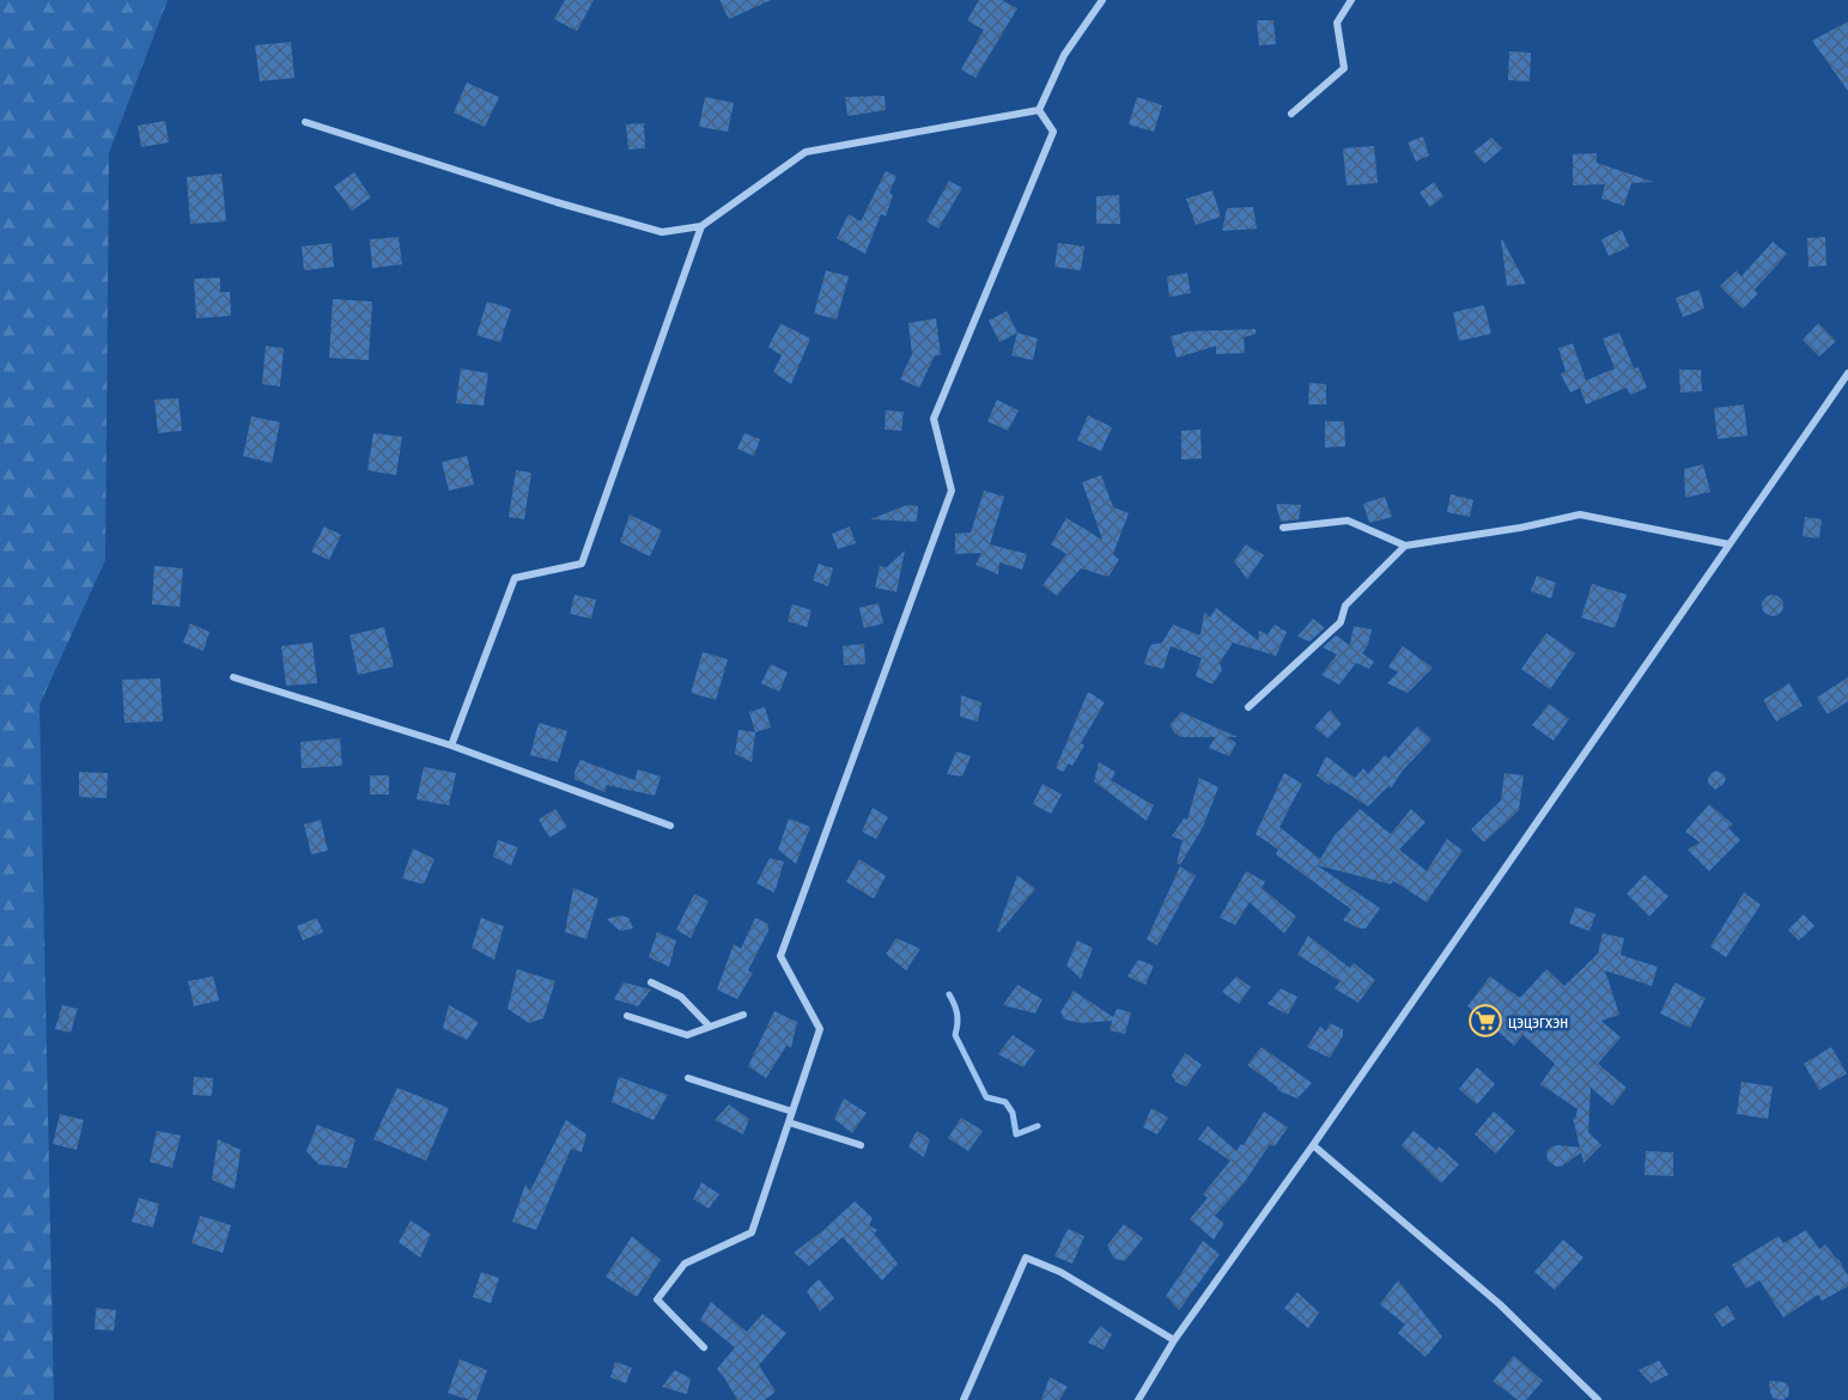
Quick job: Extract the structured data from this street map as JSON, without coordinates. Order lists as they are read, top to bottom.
{
  "places": {
    "supermarket": ["цэцэгхэн"]
  }
}
